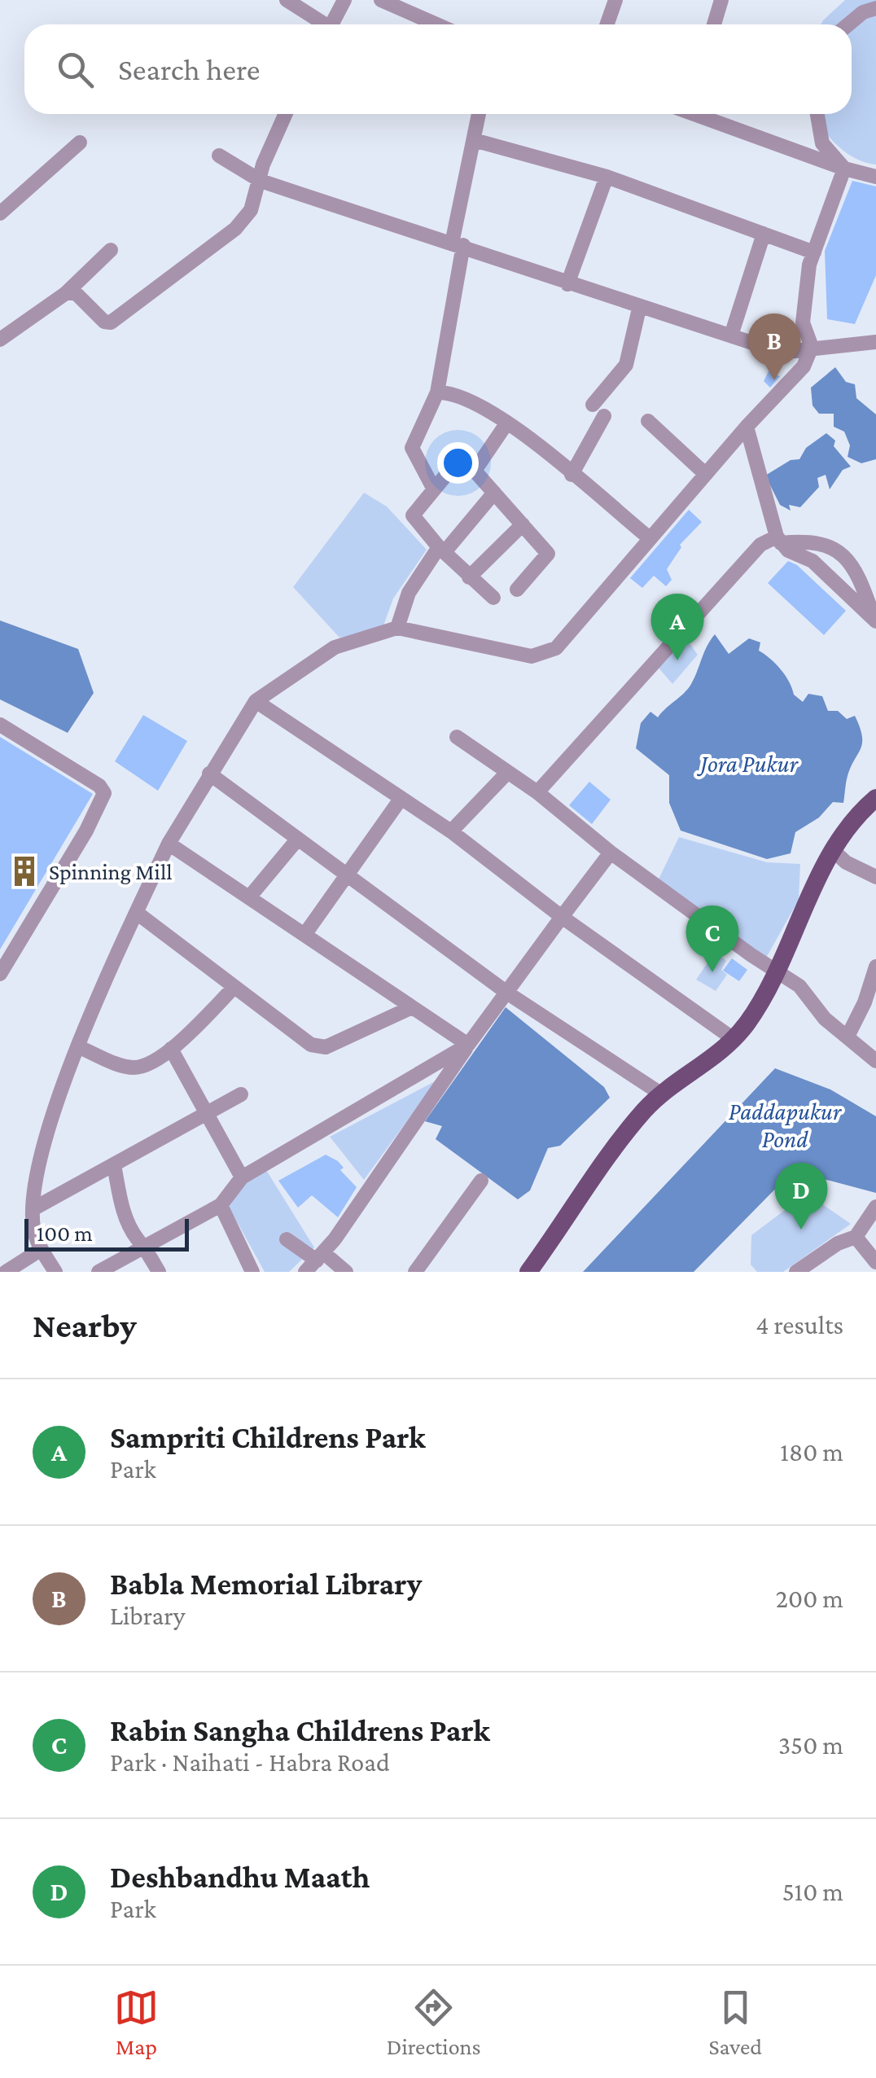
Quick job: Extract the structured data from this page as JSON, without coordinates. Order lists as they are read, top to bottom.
{
  "water": ["Jora Pukur", "Paddapukur Pond"],
  "places": {
    "building": ["Spinning Mill"]
  },
  "scale_bar": "100 m",
  "page": {
    "search": "Search here",
    "pins": [
      "B",
      "A",
      "C",
      "D"
    ],
    "scale": "100 m",
    "heading": ["Nearby", "4 results"],
    "list": [
      {
        "mark": "A",
        "name": "Sampriti Childrens Park",
        "note": "Park",
        "value": "180 m"
      },
      {
        "mark": "B",
        "name": "Babla Memorial Library",
        "note": "Library",
        "value": "200 m"
      },
      {
        "mark": "C",
        "name": "Rabin Sangha Childrens Park",
        "note": "Park · Naihati - Habra Road",
        "value": "350 m"
      },
      {
        "mark": "D",
        "name": "Deshbandhu Maath",
        "note": "Park",
        "value": "510 m"
      }
    ],
    "nav": ["Map", "Directions", "Saved"]
  }
}
